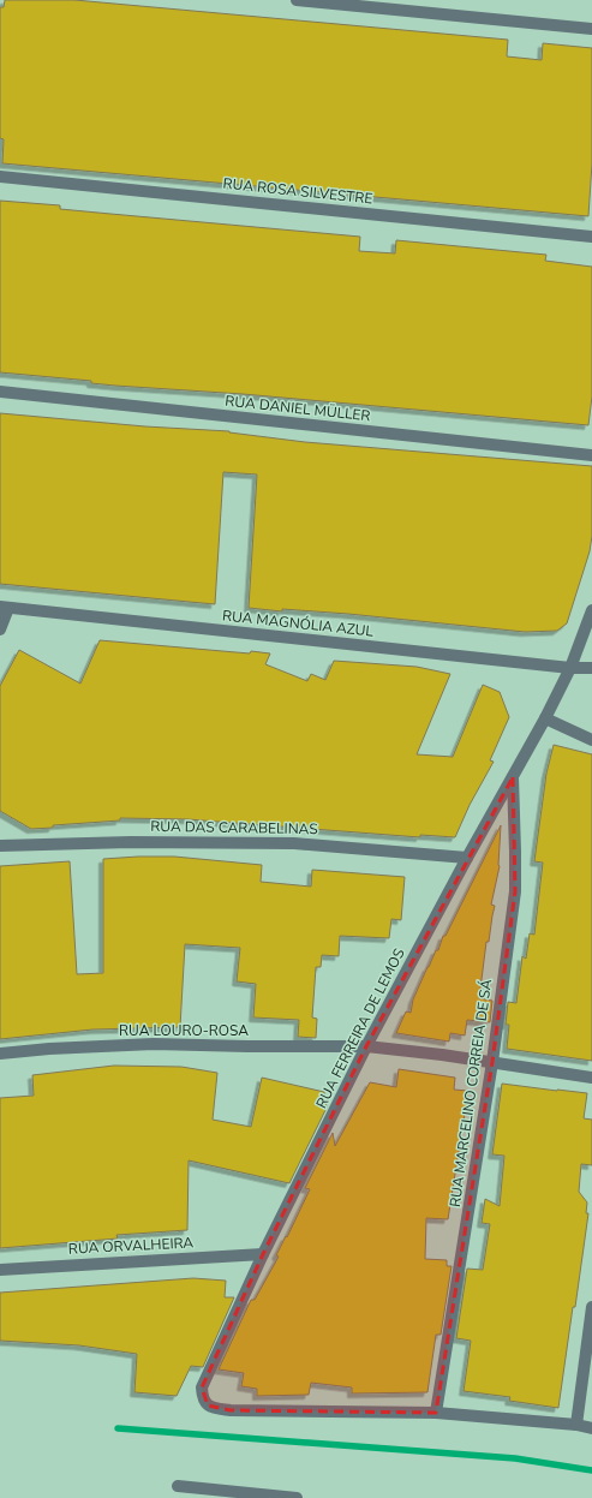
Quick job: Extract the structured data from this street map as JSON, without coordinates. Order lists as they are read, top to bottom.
{
  "streets": {
    "street": [
      "RUA ROSA SILVESTRE",
      "RUA DANIEL MÜLLER",
      "RUA MAGNÓLIA AZUL",
      "RUA DAS CARABELINAS",
      "RUA FERREIRA DE LEMOS",
      "RUA LOURO-ROSA",
      "RUA MARCELINO CORREIA DE SÁ",
      "RUA ORVALHEIRA"
    ]
  },
  "crossings": [
    ["RUA MAGNÓLIA AZUL", "RUA FERREIRA DE LEMOS"],
    ["RUA DAS CARABELINAS", "RUA FERREIRA DE LEMOS"],
    ["RUA FERREIRA DE LEMOS", "RUA LOURO-ROSA"],
    ["RUA FERREIRA DE LEMOS", "RUA MARCELINO CORREIA DE SÁ"],
    ["RUA FERREIRA DE LEMOS", "RUA ORVALHEIRA"],
    ["RUA LOURO-ROSA", "RUA MARCELINO CORREIA DE SÁ"]
  ]
}
